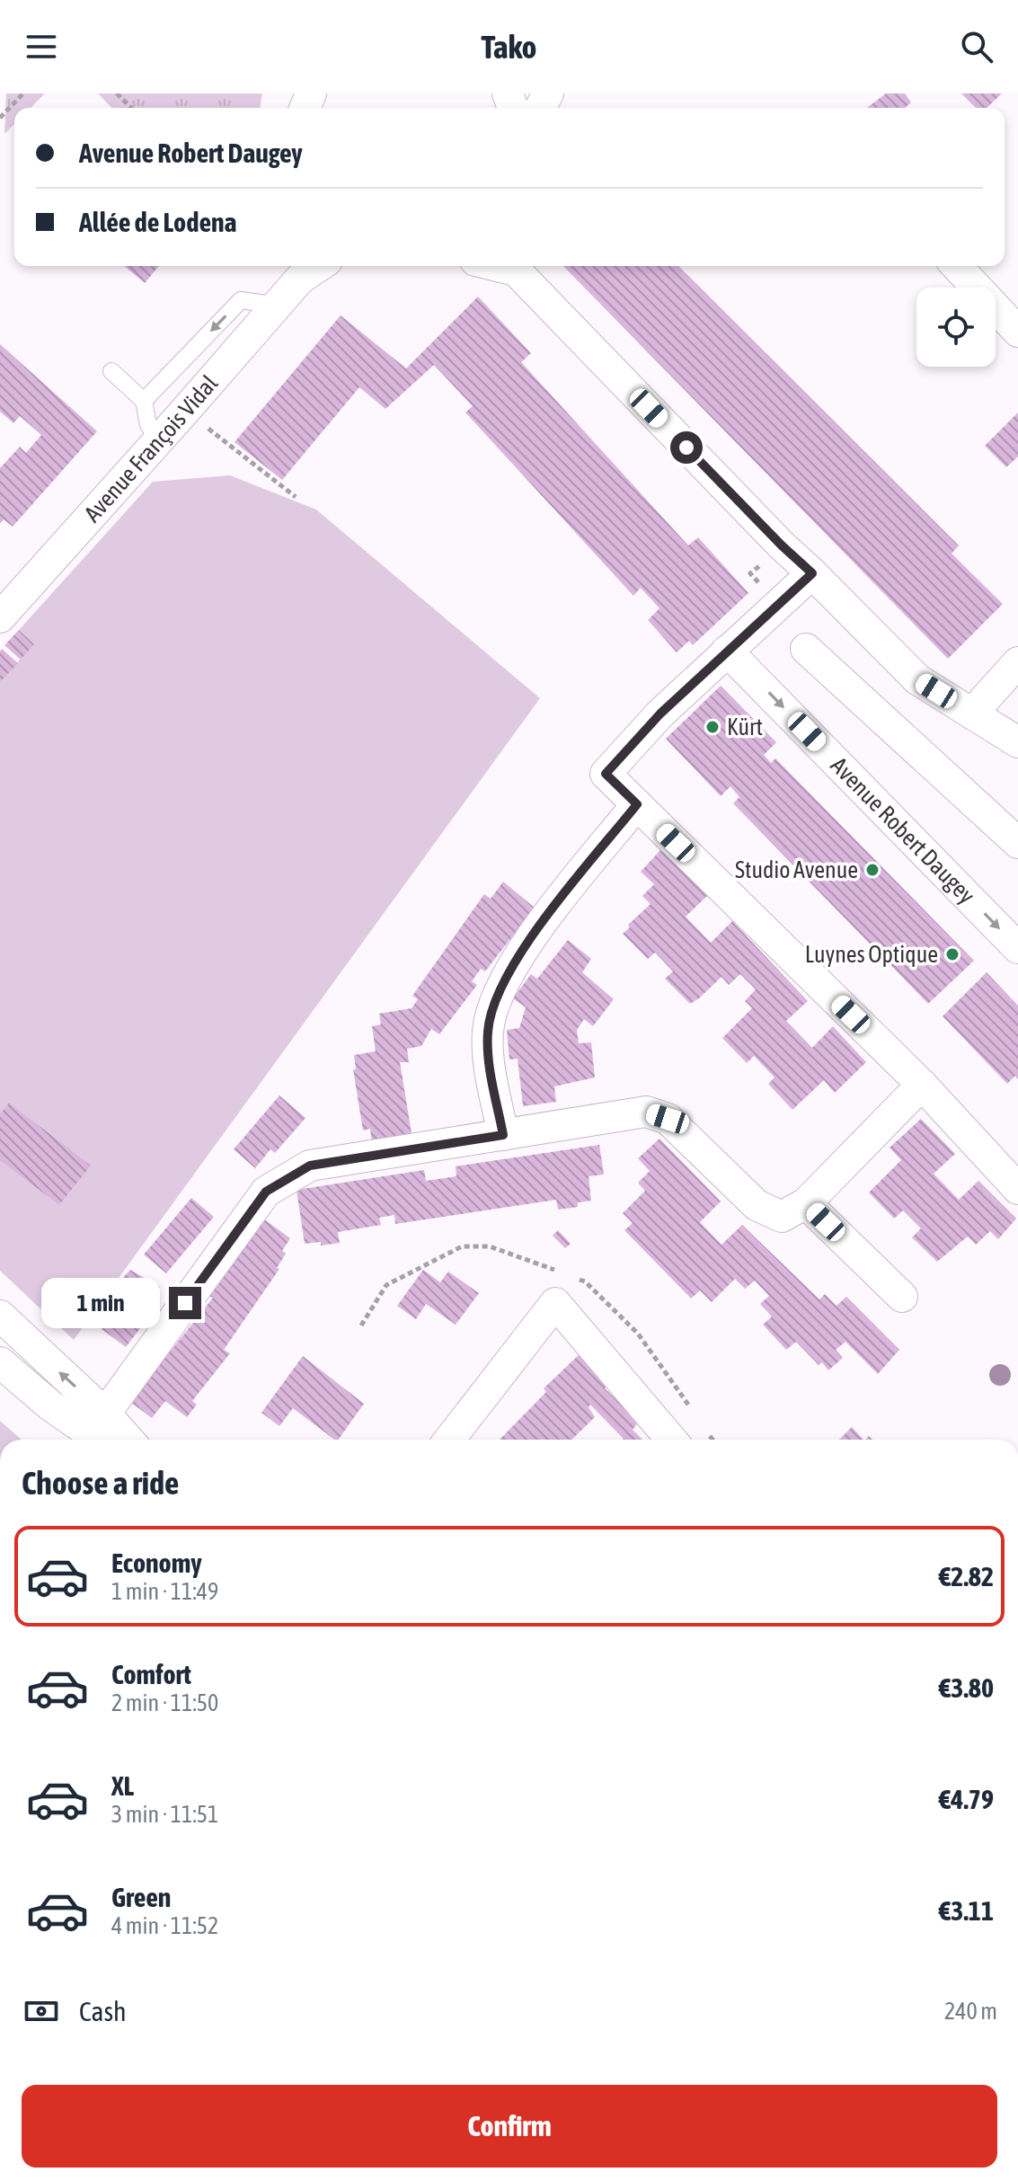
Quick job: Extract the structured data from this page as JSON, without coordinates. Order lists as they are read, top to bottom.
{
  "streets": {
    "street": ["Avenue François Vidal", "Avenue Robert Daugey"]
  },
  "places": ["Kürt", "Studio Avenue", "Luynes Optique"],
  "page": {
    "header": "Tako",
    "banner": ["Avenue Robert Daugey", "Allée de Lodena"],
    "bubble": "1 min",
    "heading": "Choose a ride",
    "list": [
      {
        "name": "Economy",
        "note": "1 min · 11:49",
        "value": "€2.82"
      },
      {
        "name": "Comfort",
        "note": "2 min · 11:50",
        "value": "€3.80"
      },
      {
        "name": "XL",
        "note": "3 min · 11:51",
        "value": "€4.79"
      },
      {
        "name": "Green",
        "note": "4 min · 11:52",
        "value": "€3.11"
      }
    ],
    "pay": ["Cash", "240 m"],
    "buttons": "Confirm"
  }
}
